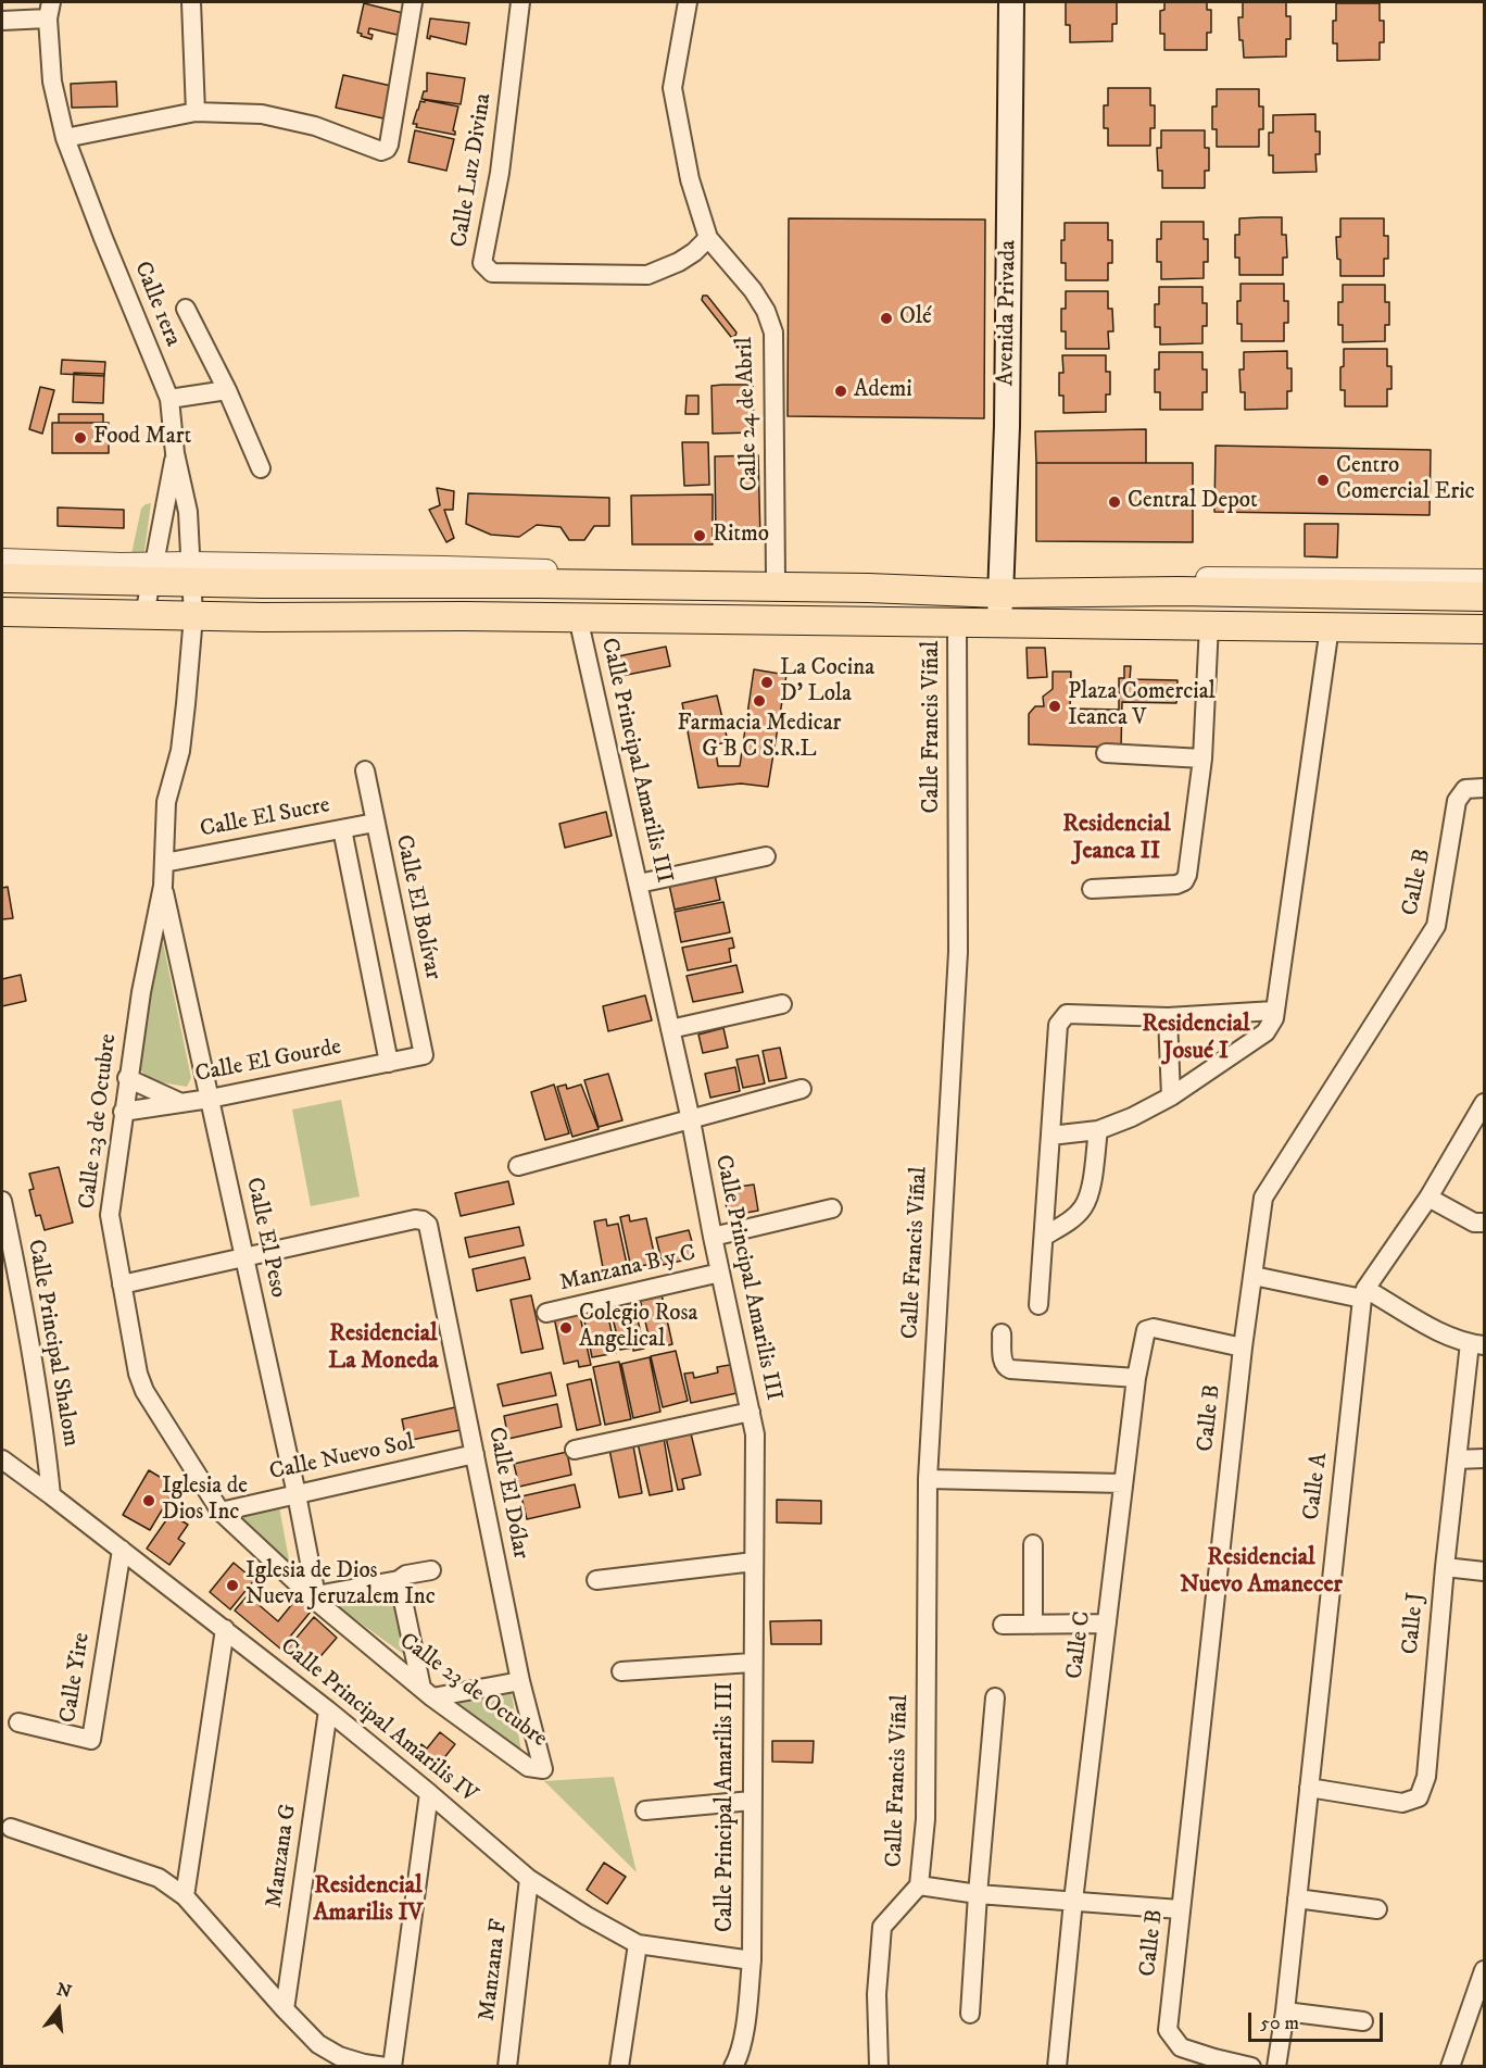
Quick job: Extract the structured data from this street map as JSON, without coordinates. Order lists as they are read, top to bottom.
{
  "streets": {
    "main road": ["Avenida Privada"],
    "street": [
      "Calle Luz Divina",
      "Calle 1era",
      "Calle 24 de Abril",
      "Calle Francis Viñal",
      "Calle Principal Amarilis III",
      "Calle El Sucre",
      "Calle B",
      "Calle El Bolívar",
      "Calle El Gourde",
      "Calle 23 de Octubre",
      "Calle El Peso",
      "Manzana B y C",
      "Calle Principal Shalom",
      "Calle Nuevo Sol",
      "Calle A",
      "Calle El Dólar",
      "Calle J",
      "Calle C",
      "Calle Yire",
      "Calle Principal Amarilis IV",
      "Manzana G",
      "Manzana F"
    ]
  },
  "crossings": [
    ["Calle Luz Divina", "Calle 24 de Abril"],
    ["Calle 1era", "Calle 23 de Octubre"],
    ["Calle Principal Amarilis III", "Manzana B y C"],
    ["Calle Principal Amarilis III", "Calle Principal Amarilis IV"],
    ["Calle El Sucre", "Calle El Bolívar"],
    ["Calle El Sucre", "Calle 23 de Octubre"],
    ["Calle B", "Calle C"],
    ["Calle El Bolívar", "Calle El Gourde"],
    ["Calle El Gourde", "Calle 23 de Octubre"],
    ["Calle El Gourde", "Calle El Peso"],
    ["Calle 23 de Octubre", "Calle El Peso"],
    ["Calle 23 de Octubre", "Calle Nuevo Sol"],
    ["Calle 23 de Octubre", "Calle El Dólar"],
    ["Calle El Peso", "Calle Nuevo Sol"],
    ["Calle El Peso", "Calle El Dólar"],
    ["Calle Principal Shalom", "Calle Principal Amarilis IV"],
    ["Calle Nuevo Sol", "Calle El Dólar"],
    ["Calle A", "Calle J"],
    ["Calle Yire", "Calle Principal Amarilis IV"],
    ["Calle Principal Amarilis IV", "Manzana G"],
    ["Calle Principal Amarilis IV", "Manzana F"]
  ],
  "districts": [
    "Residencial Jeanca II",
    "Residencial Josué I",
    "Residencial La Moneda",
    "Residencial Nuevo Amanecer",
    "Residencial Amarilis IV"
  ],
  "places": [
    "Olé",
    "Ademi",
    "Food Mart",
    "Centro Comercial Eric",
    "Central Depot",
    "Ritmo",
    "La Cocina D' Lola",
    "Farmacia Medicar G B C S.R.L",
    "Plaza Comercial Ieanca V",
    "Colegio Rosa Angelical",
    "Iglesia de Dios Inc",
    "Iglesia de Dios Nueva Jeruzalem Inc"
  ],
  "scale_bar": "50 m",
  "north": "top"
}
